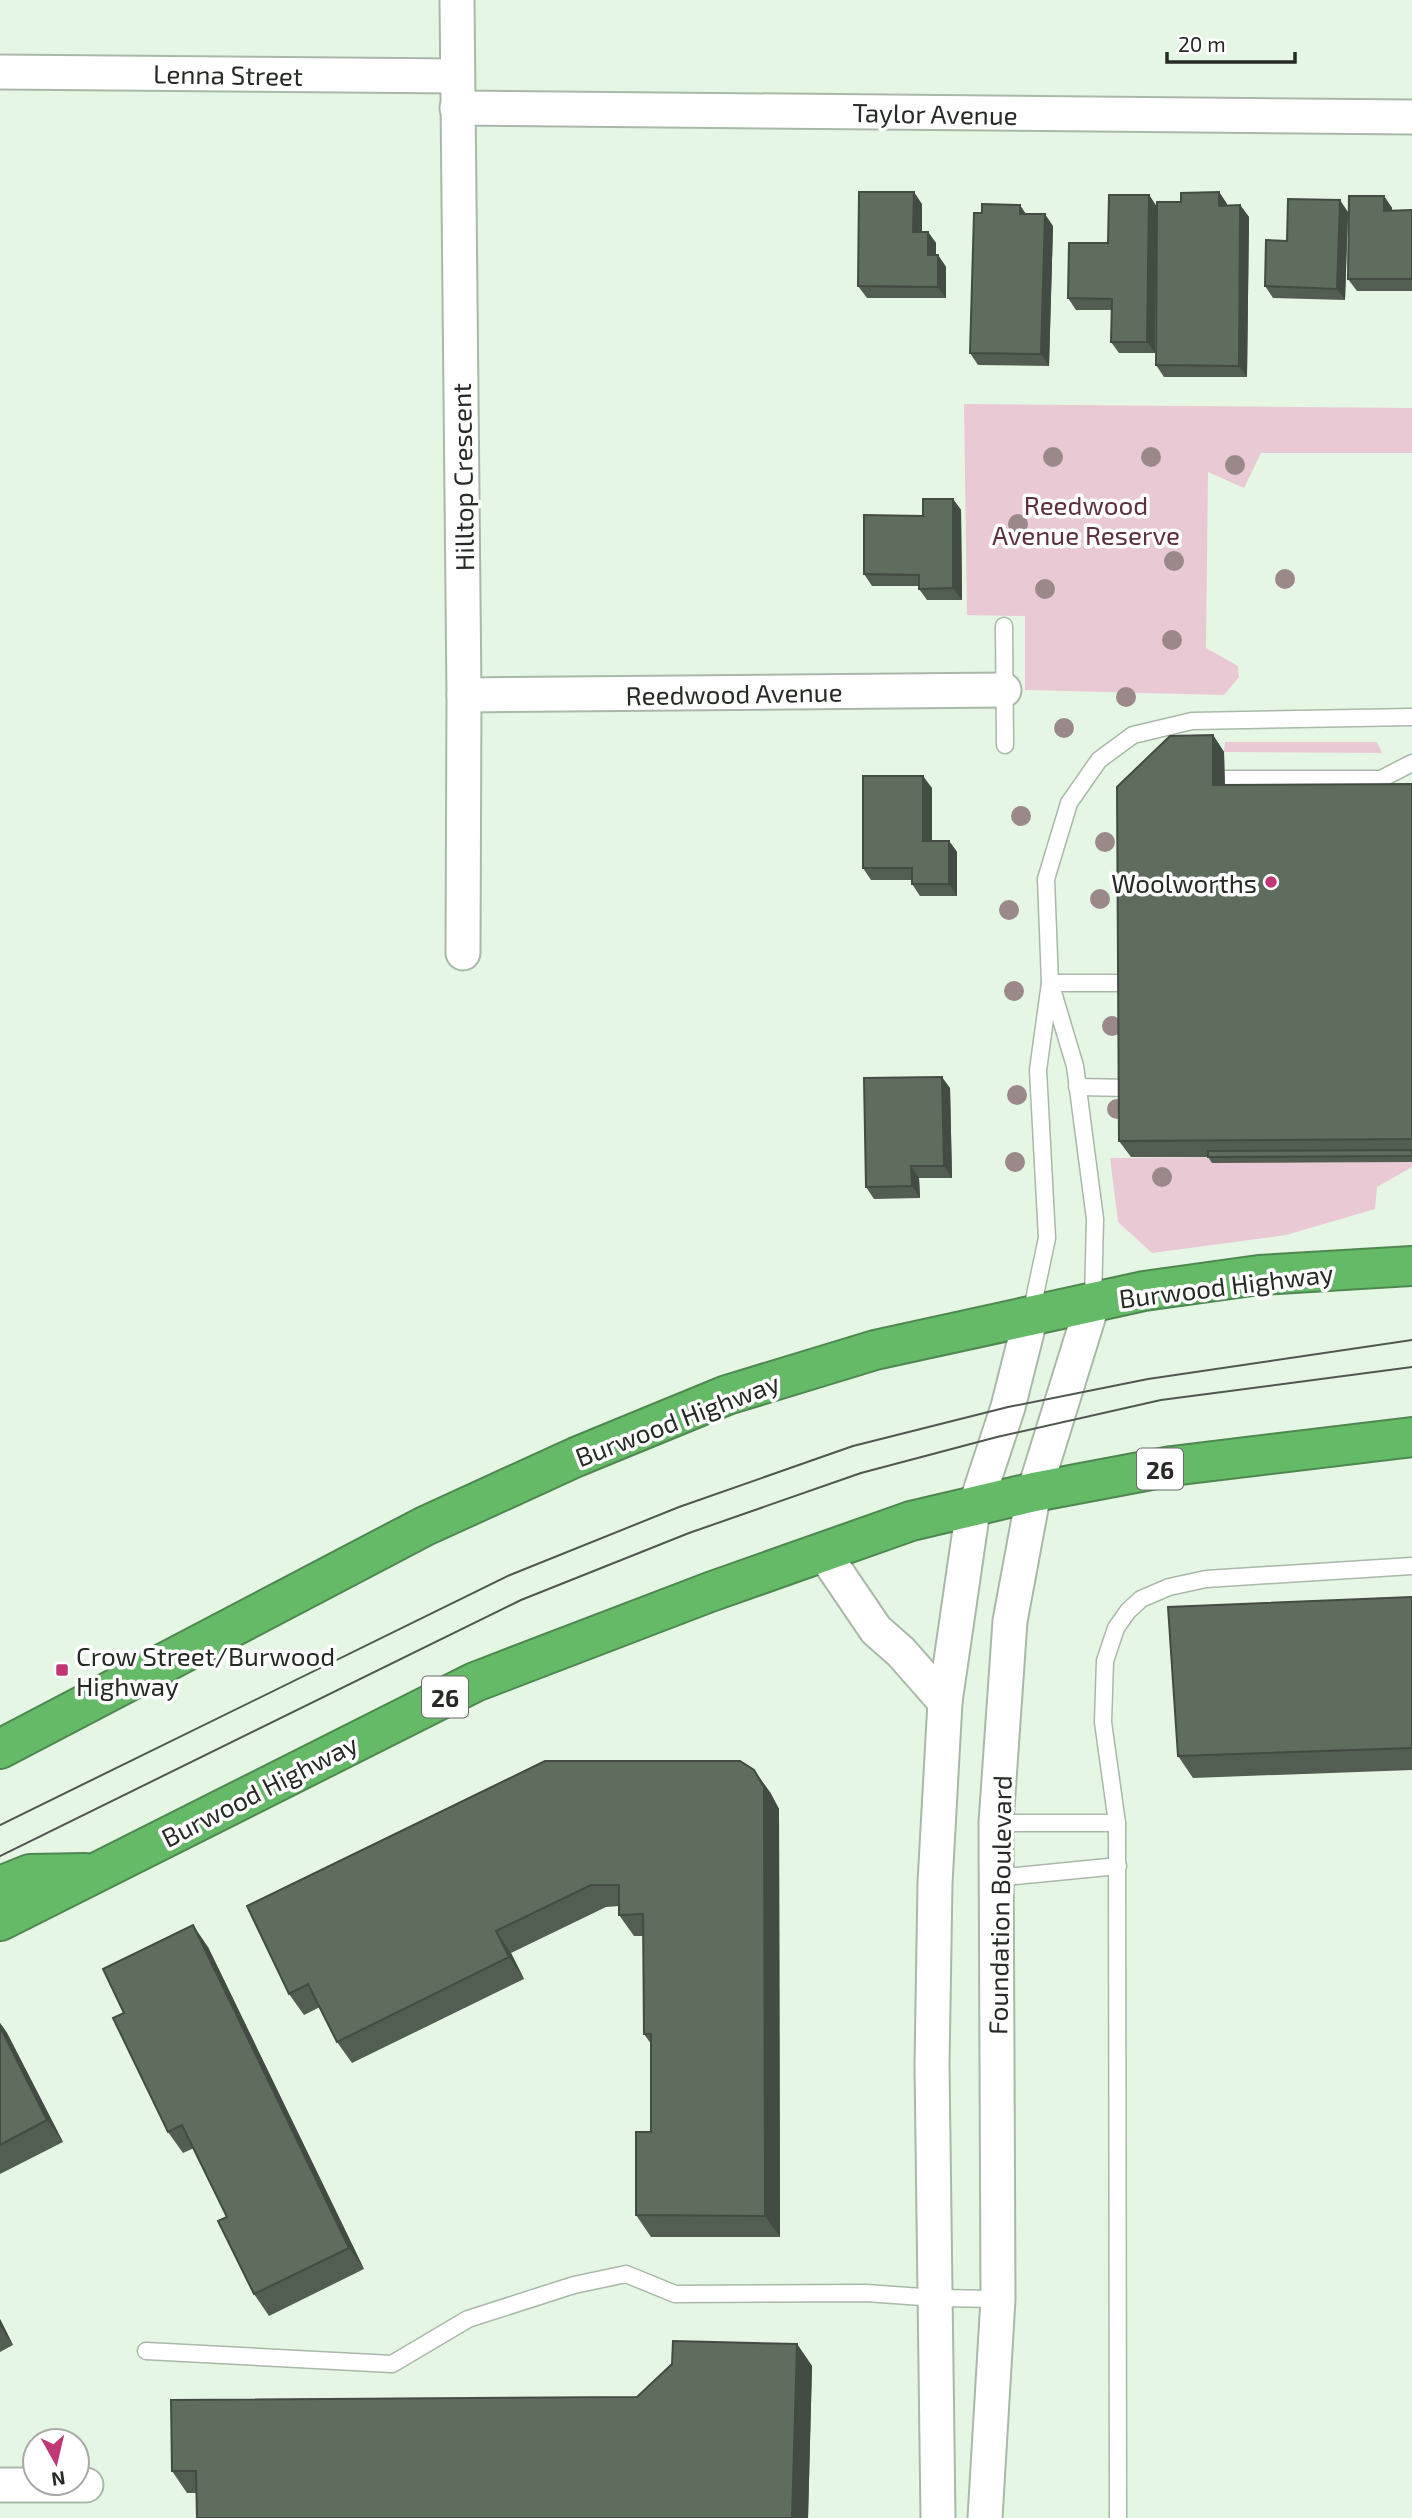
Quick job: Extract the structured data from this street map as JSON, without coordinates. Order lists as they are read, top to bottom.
{
  "streets": {
    "highway": ["Burwood Highway", "26"],
    "street": [
      "Lenna Street",
      "Taylor Avenue",
      "Hilltop Crescent",
      "Reedwood Avenue",
      "Foundation Boulevard"
    ]
  },
  "crossings": [
    ["Lenna Street", "Taylor Avenue"],
    ["Lenna Street", "Hilltop Crescent"],
    ["Taylor Avenue", "Hilltop Crescent"],
    ["Hilltop Crescent", "Reedwood Avenue"],
    ["Burwood Highway", "Foundation Boulevard"]
  ],
  "parks": ["Reedwood Avenue Reserve"],
  "places": {
    "other": ["Woolworths"],
    "transit": ["Crow Street/Burwood Highway"]
  },
  "scale_bar": "20 m",
  "north": "bottom"
}
